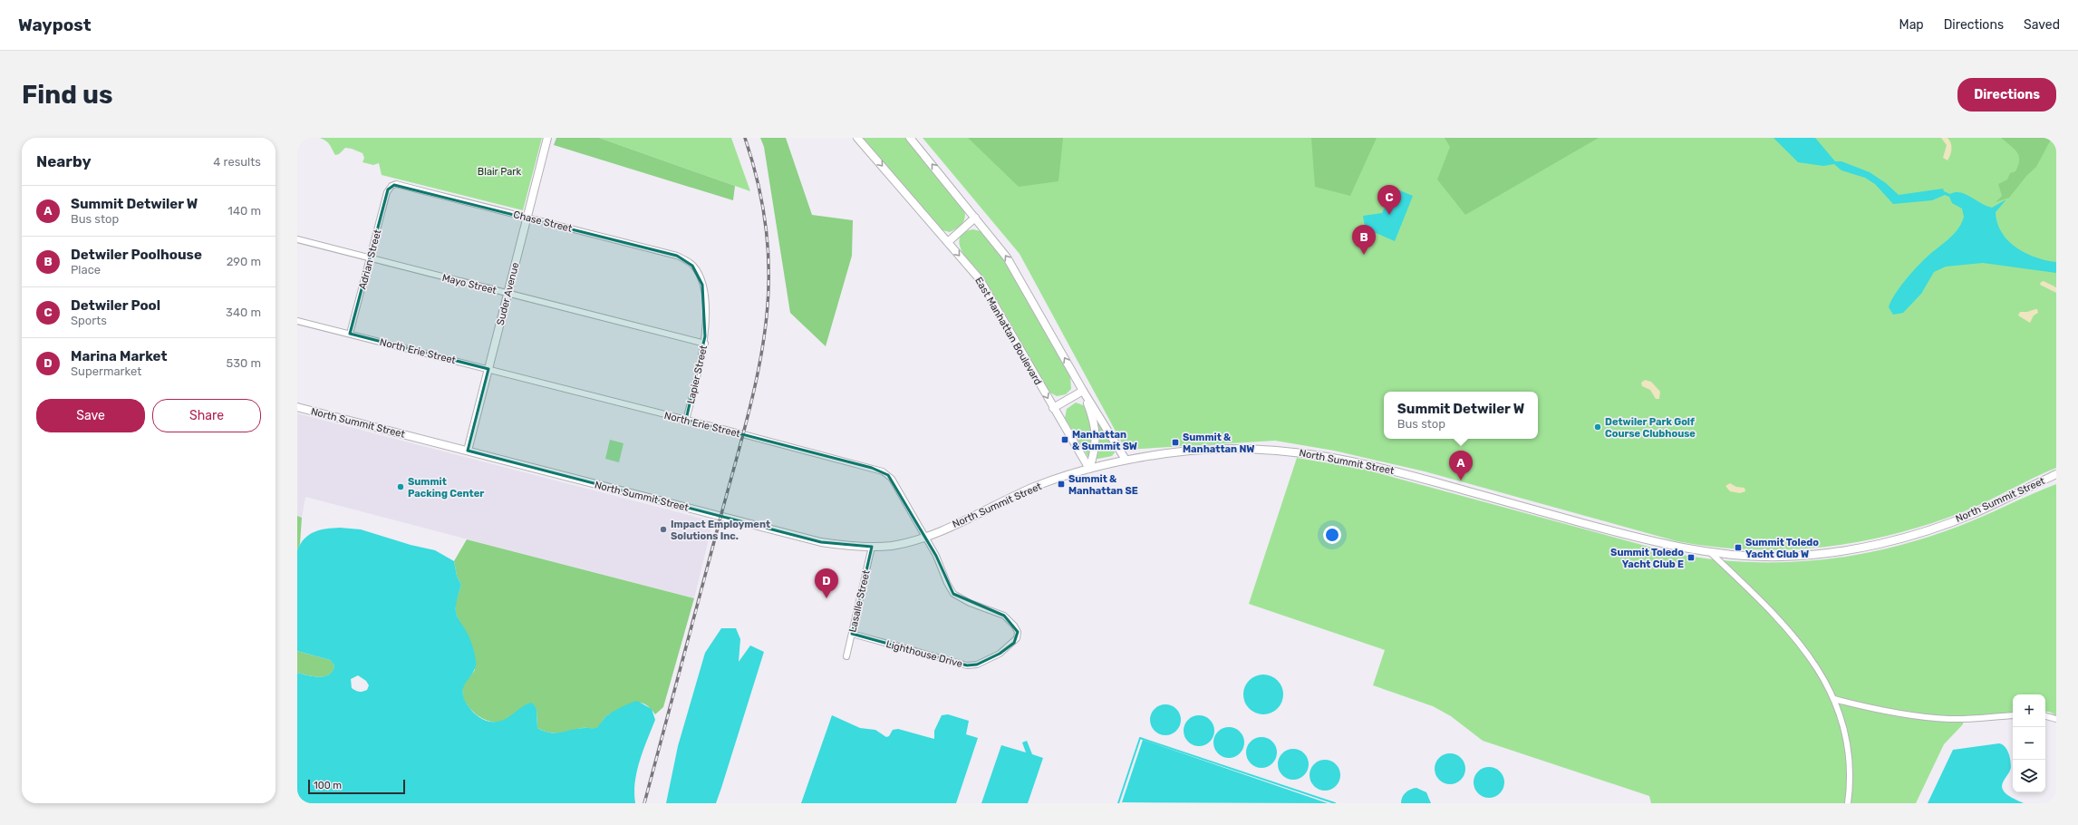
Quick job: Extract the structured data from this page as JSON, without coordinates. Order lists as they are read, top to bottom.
{
  "streets": {
    "main road": ["Suder Avenue", "East Manhattan Boulevard", "North Summit Street"],
    "street": [
      "Chase Street",
      "Adrian Street",
      "Mayo Street",
      "North Erie Street",
      "Lapier Street",
      "Lasalle Street",
      "Lighthouse Drive"
    ]
  },
  "crossings": [
    ["Chase Street", "Adrian Street"],
    ["Chase Street", "Suder Avenue"],
    ["Chase Street", "Lapier Street"],
    ["Adrian Street", "Mayo Street"],
    ["Adrian Street", "North Erie Street"],
    ["Mayo Street", "Suder Avenue"],
    ["Mayo Street", "Lapier Street"],
    ["Suder Avenue", "North Erie Street"],
    ["Suder Avenue", "North Summit Street"],
    ["East Manhattan Boulevard", "North Summit Street"],
    ["North Erie Street", "Lapier Street"],
    ["North Erie Street", "North Summit Street"],
    ["North Erie Street", "Lighthouse Drive"],
    ["North Summit Street", "Lasalle Street"],
    ["Lasalle Street", "Lighthouse Drive"]
  ],
  "parks": ["Blair Park"],
  "places": {
    "other": ["Detwiler Park Golf Course Clubhouse", "Summit Packing Center", "Impact Employment Solutions Inc."],
    "transit": [
      "Manhattan & Summit SW",
      "Summit & Manhattan NW",
      "Summit & Manhattan SE",
      "Summit Toledo Yacht Club W",
      "Summit Toledo Yacht Club E"
    ]
  },
  "scale_bar": "100 m",
  "page": {
    "header": "Waypost",
    "nav": ["Map", "Directions", "Saved"],
    "buttons": [
      "Directions",
      ["Save", "Share"]
    ],
    "title": "Find us",
    "heading": ["Nearby", "4 results"],
    "list": [
      {
        "mark": "A",
        "name": "Summit Detwiler W",
        "note": "Bus stop",
        "value": "140 m"
      },
      {
        "mark": "B",
        "name": "Detwiler Poolhouse",
        "note": "Place",
        "value": "290 m"
      },
      {
        "mark": "C",
        "name": "Detwiler Pool",
        "note": "Sports",
        "value": "340 m"
      },
      {
        "mark": "D",
        "name": "Marina Market",
        "note": "Supermarket",
        "value": "530 m"
      }
    ],
    "pins": [
      "C",
      "B",
      "A",
      "D"
    ],
    "popup": ["Summit Detwiler W", "Bus stop"],
    "map_buttons": ["+", "−"],
    "scale": "100 m"
  }
}
